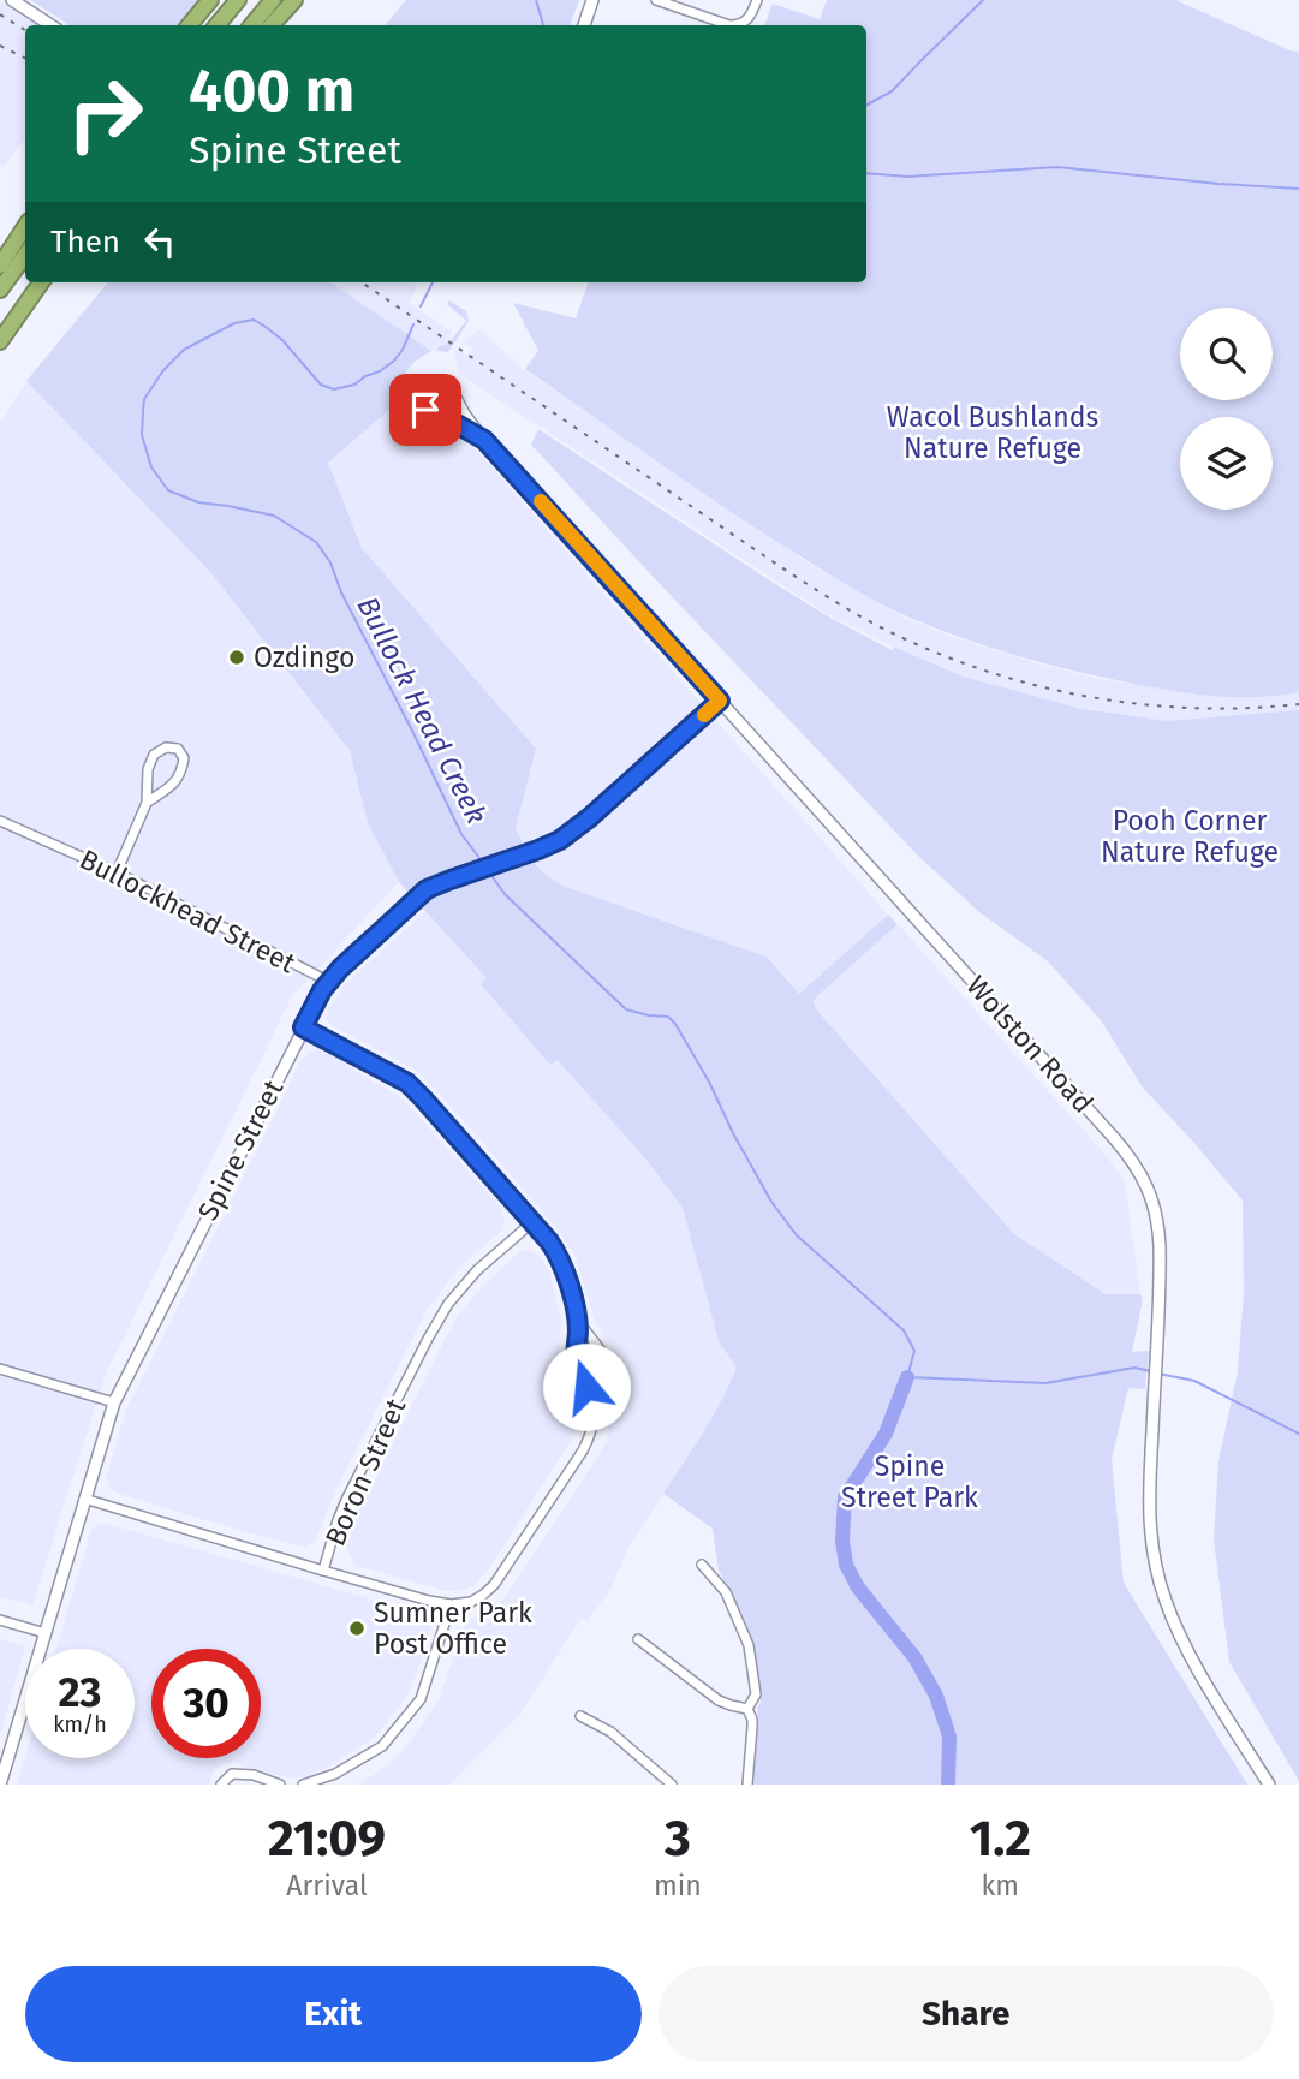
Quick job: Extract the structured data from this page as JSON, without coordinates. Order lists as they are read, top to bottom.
{
  "streets": {
    "street": [
      "Bullockhead Street",
      "Wolston Road",
      "Spine Street",
      "Boron Street"
    ]
  },
  "crossings": [
    ["Bullockhead Street", "Spine Street"],
    ["Wolston Road", "Spine Street"],
    ["Spine Street", "Boron Street"]
  ],
  "water": ["Bullock Head Creek"],
  "parks": ["Wacol Bushlands Nature Refuge", "Pooh Corner Nature Refuge", "Spine Street Park"],
  "places": ["Ozdingo", "Sumner Park Post Office"],
  "page": {
    "turn": ["400 m", "Spine Street"],
    "then": "Then",
    "speed": "23 km/h",
    "limit": "30",
    "eta": [
      "21:09",
      "Arrival",
      "3",
      "min",
      "1.2",
      "km"
    ],
    "buttons": ["Exit", "Share"]
  }
}
